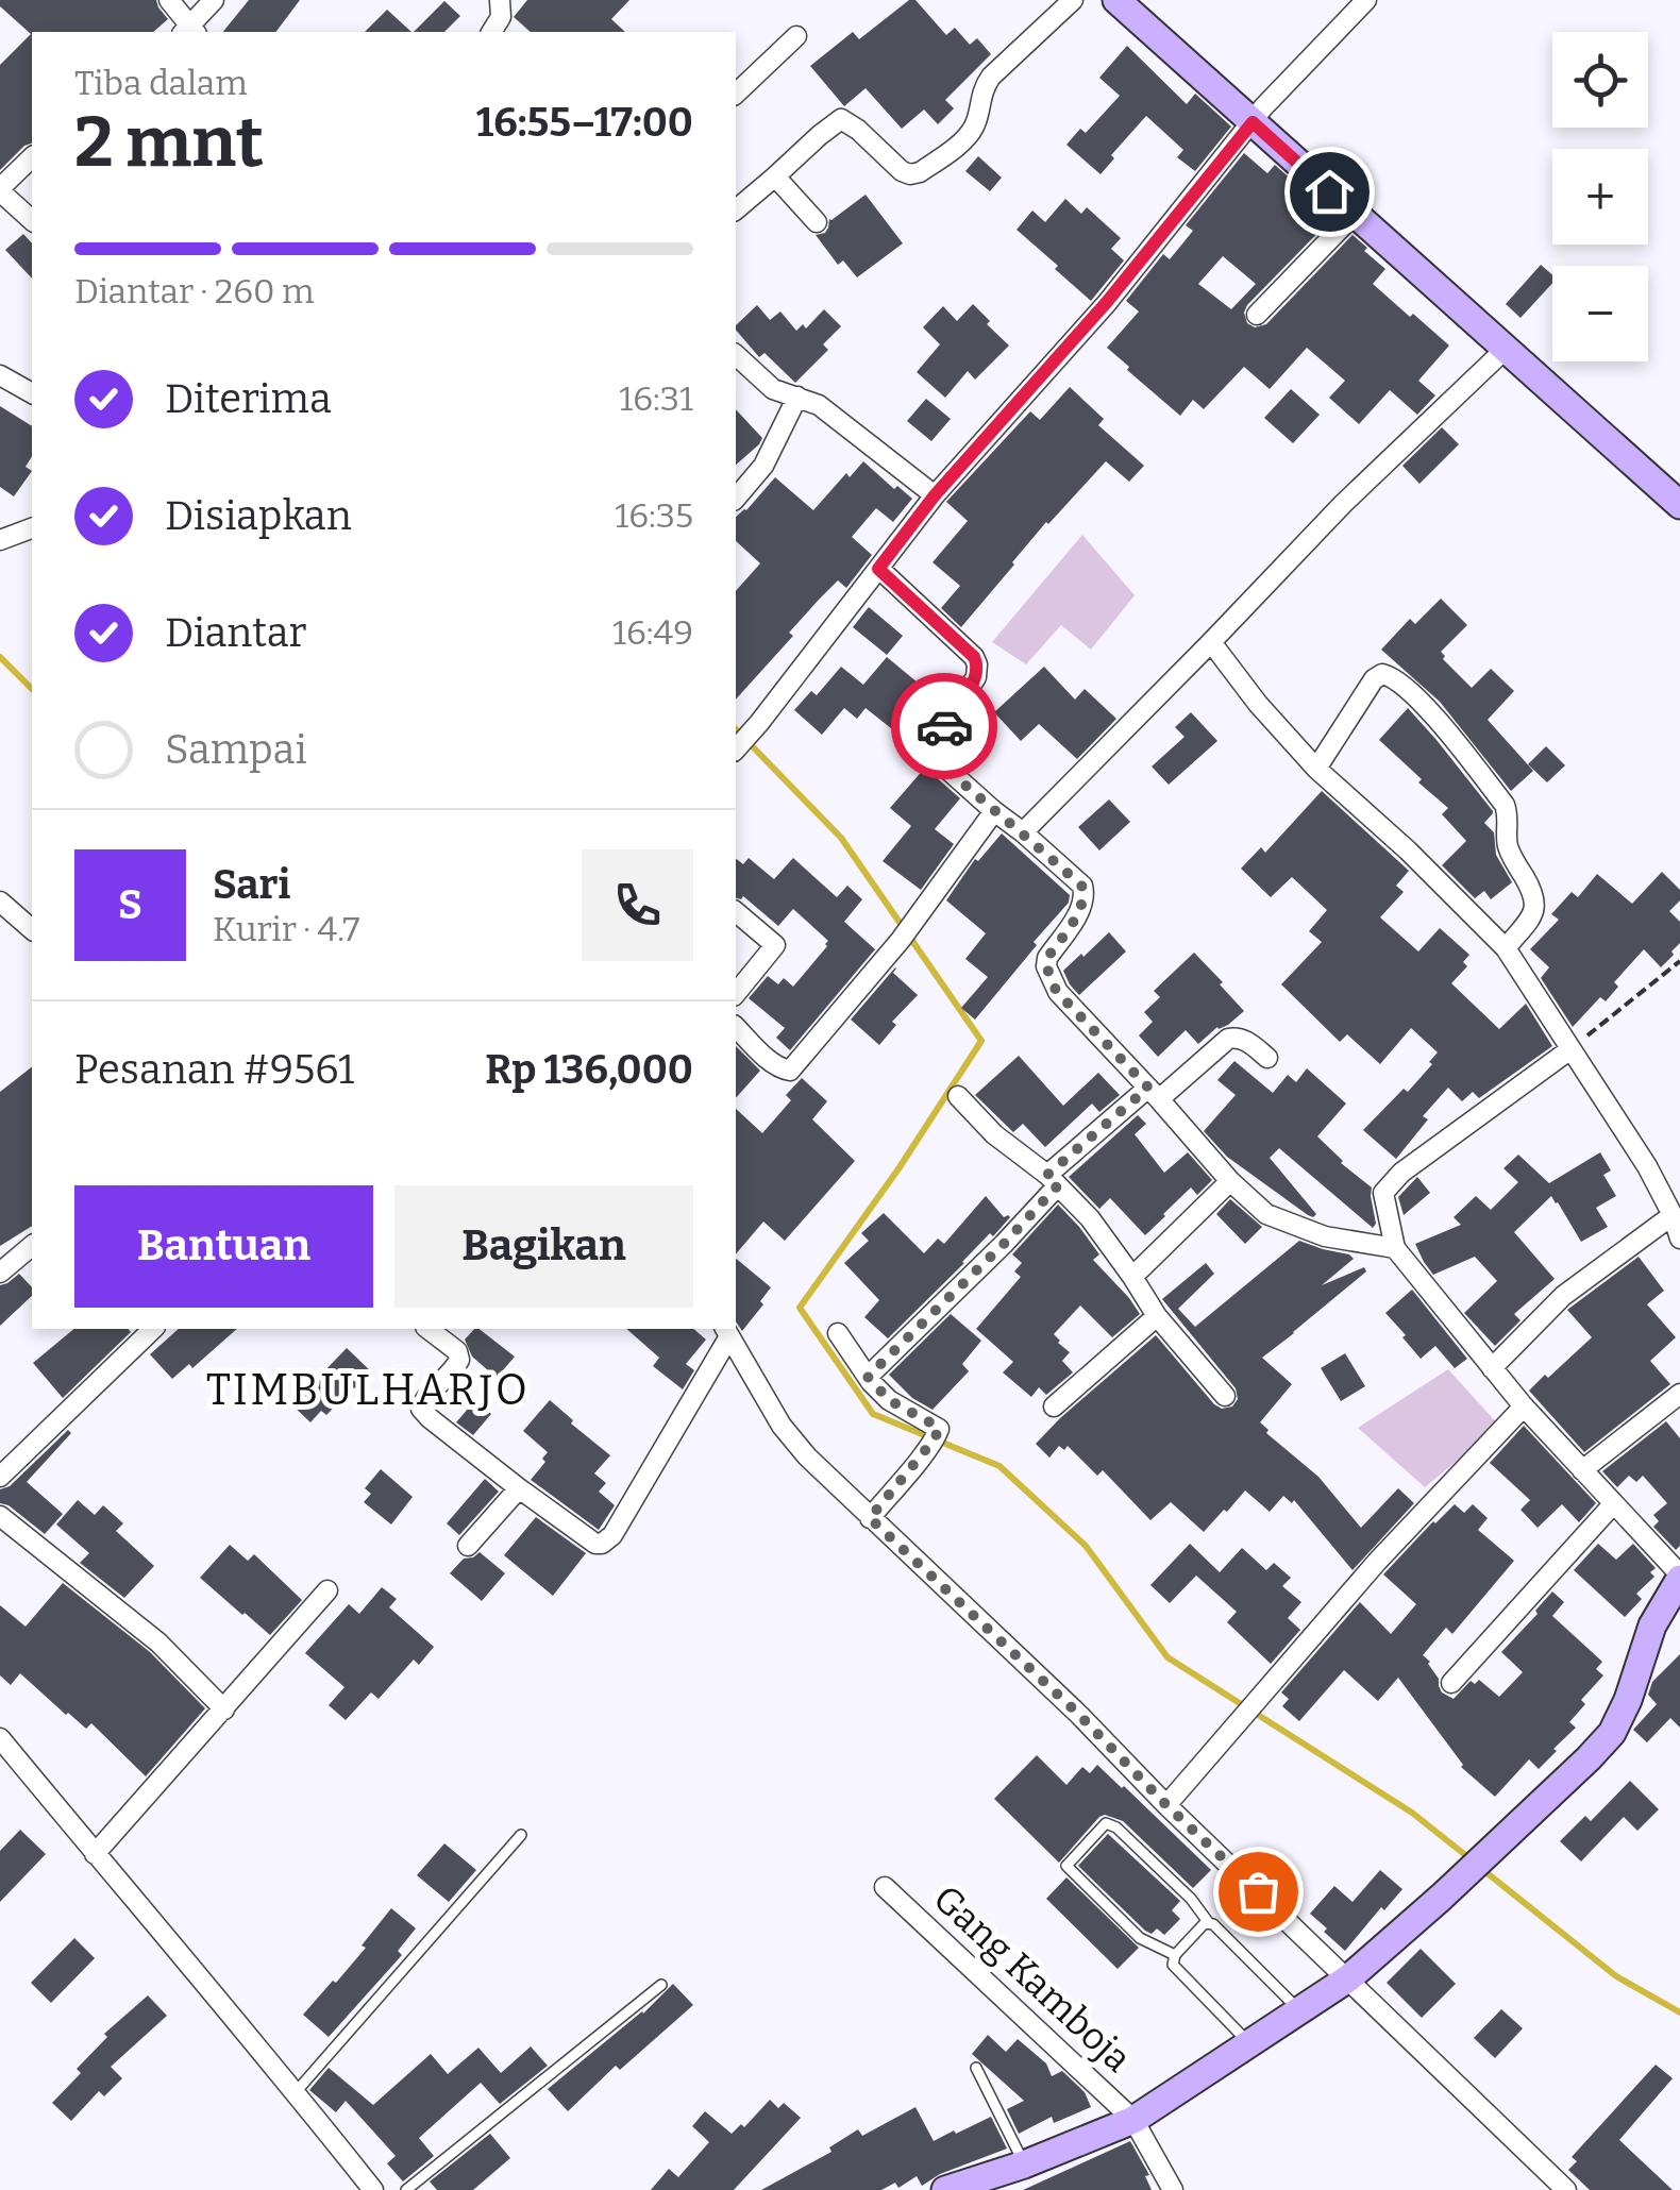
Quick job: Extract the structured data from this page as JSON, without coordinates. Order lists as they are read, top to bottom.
{
  "streets": {
    "street": ["Gang Kamboja"]
  },
  "districts": ["TIMBULHARJO"],
  "page": {
    "map_buttons": ["+", "−"],
    "heading": ["2 mnt", "Tiba dalam", "16:55–17:00"],
    "panel": [
      "Sari",
      "Kurir · 4.7",
      "Pesanan #9561",
      "Rp 136,000"
    ],
    "bar": "Diantar · 260 m",
    "list": [
      ["Diterima", "16:31"],
      ["Disiapkan", "16:35"],
      ["Diantar", "16:49"],
      "Sampai"
    ],
    "round": "S",
    "buttons": ["Bantuan", "Bagikan"]
  }
}
